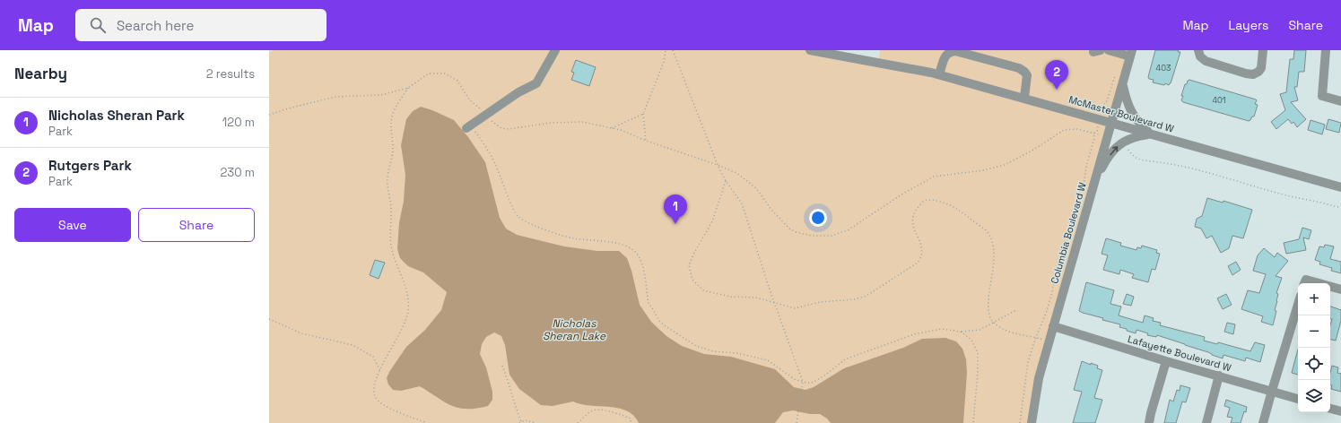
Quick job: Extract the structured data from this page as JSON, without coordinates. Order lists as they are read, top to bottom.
{
  "streets": {
    "street": ["McMaster Boulevard W", "Columbia Boulevard W", "Lafayette Boulevard W"]
  },
  "crossings": [
    ["McMaster Boulevard W", "Columbia Boulevard W"],
    ["Columbia Boulevard W", "Lafayette Boulevard W"]
  ],
  "water": ["Nicholas Sheran Lake"],
  "house_numbers": ["403", "401"],
  "page": {
    "header": "Map",
    "search": "Search here",
    "nav": ["Map", "Layers", "Share"],
    "heading": ["Nearby", "2 results"],
    "pins": ["2", "1"],
    "list": [
      {
        "mark": "1",
        "name": "Nicholas Sheran Park",
        "note": "Park",
        "value": "120 m"
      },
      {
        "mark": "2",
        "name": "Rutgers Park",
        "note": "Park",
        "value": "230 m"
      }
    ],
    "buttons": ["Save", "Share"],
    "map_buttons": ["+", "−"]
  }
}
